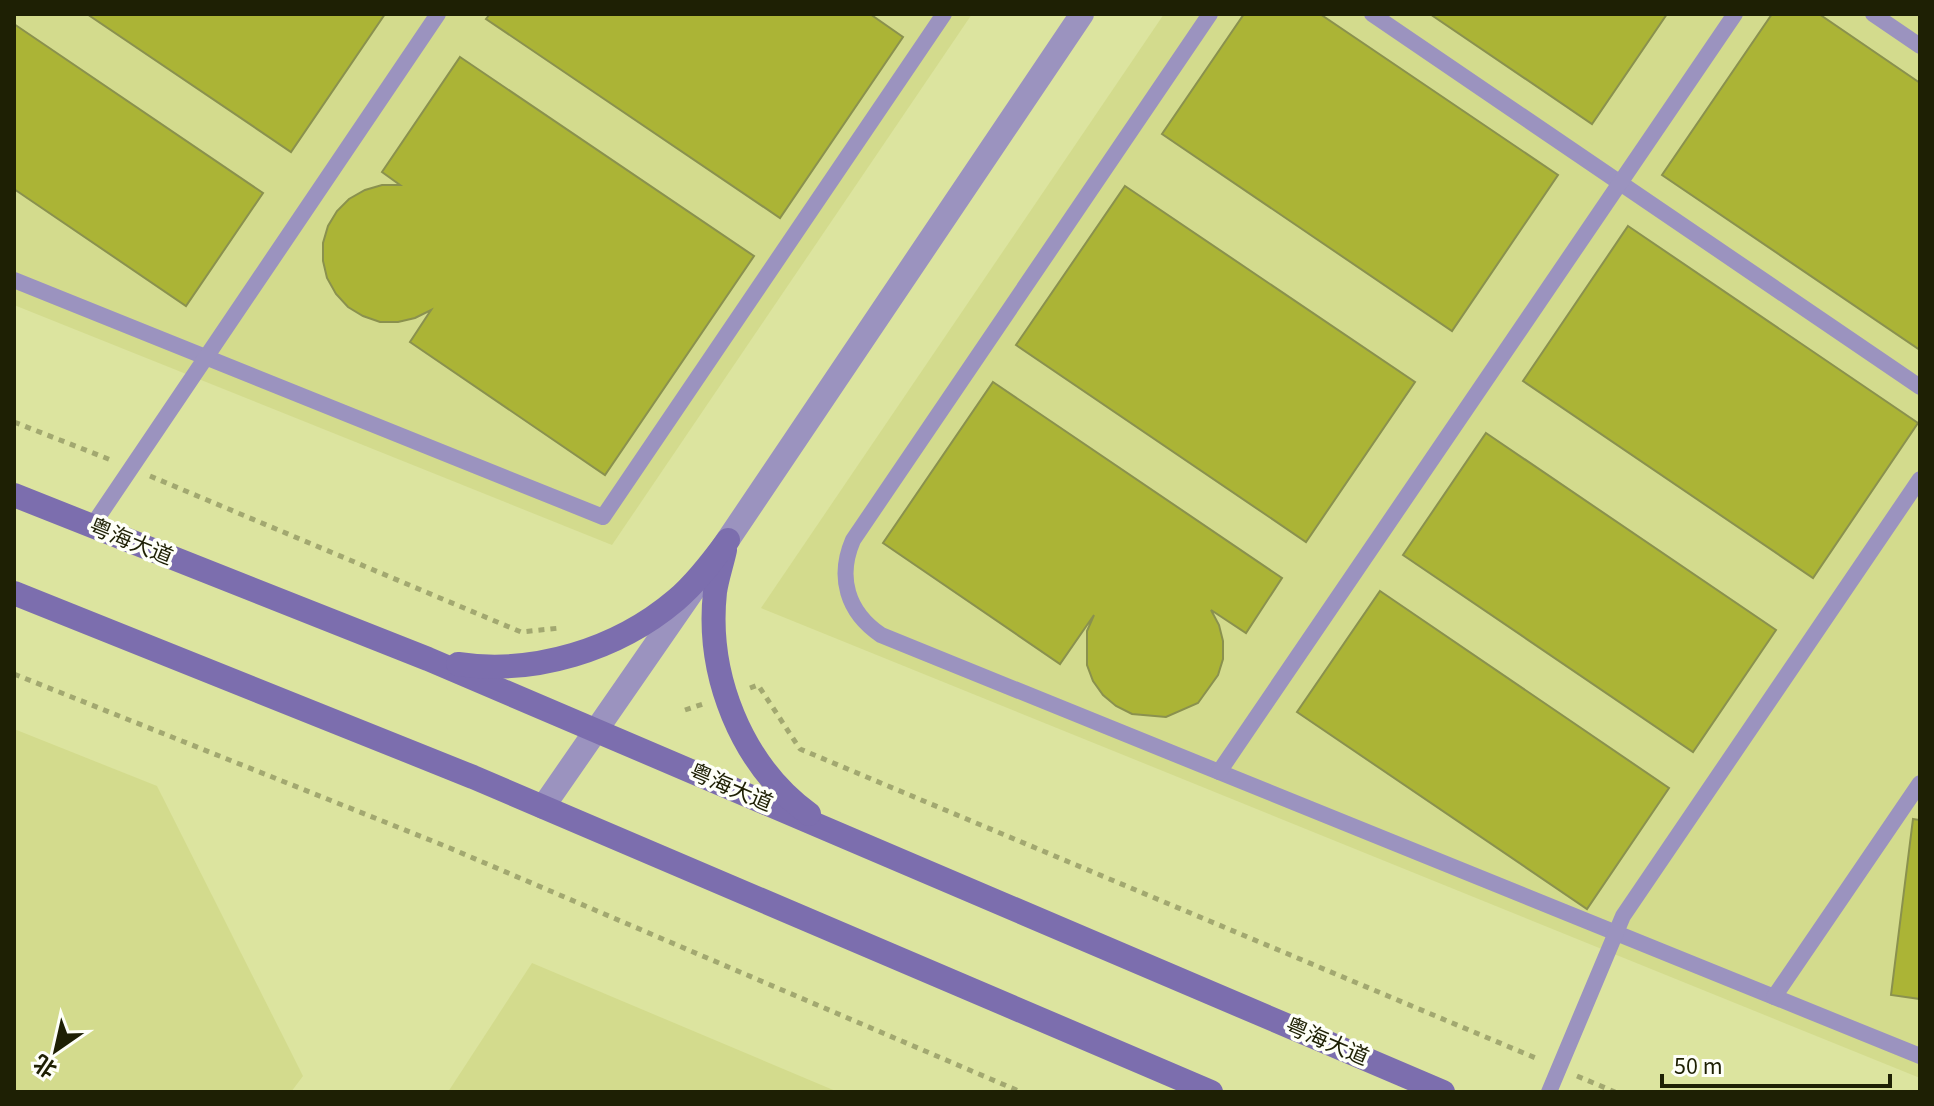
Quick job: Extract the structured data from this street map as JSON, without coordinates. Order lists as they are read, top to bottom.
{
  "streets": {
    "main road": ["粤海大道"]
  },
  "scale_bar": "50 m",
  "north": "bottom left"
}
